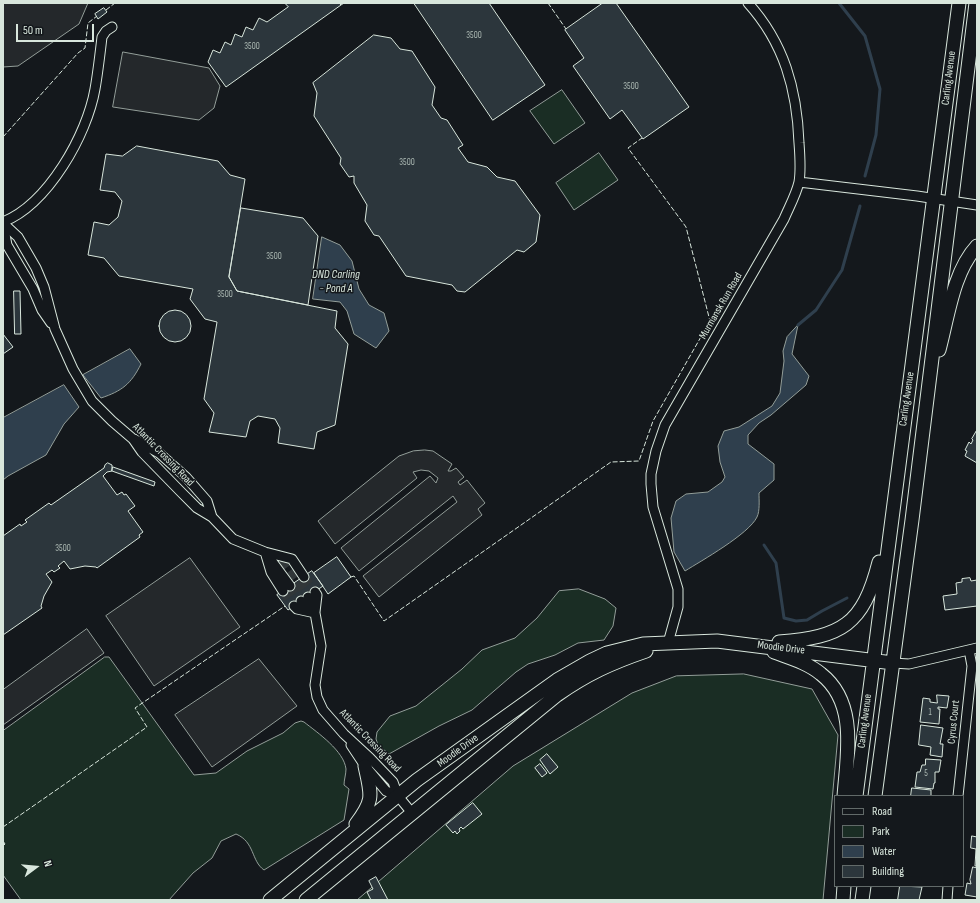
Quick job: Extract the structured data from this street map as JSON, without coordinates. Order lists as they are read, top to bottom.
{
  "streets": {
    "main road": ["Carling Avenue", "Moodie Drive"],
    "street": ["Murmansk Run Road", "Atlantic Crossing Road", "Cyrus Court"]
  },
  "crossings": [
    ["Carling Avenue", "Moodie Drive"],
    ["Murmansk Run Road", "Moodie Drive"],
    ["Atlantic Crossing Road", "Moodie Drive"]
  ],
  "water": ["DND Carling - Pond A"],
  "house_numbers": [
    "3500",
    "3500",
    "3500",
    "3500",
    "3500",
    "3500",
    "3500",
    "1",
    "5"
  ],
  "legend": [
    "Road",
    "Park",
    "Water",
    "Building"
  ],
  "scale_bar": "50 m",
  "north": "right"
}
